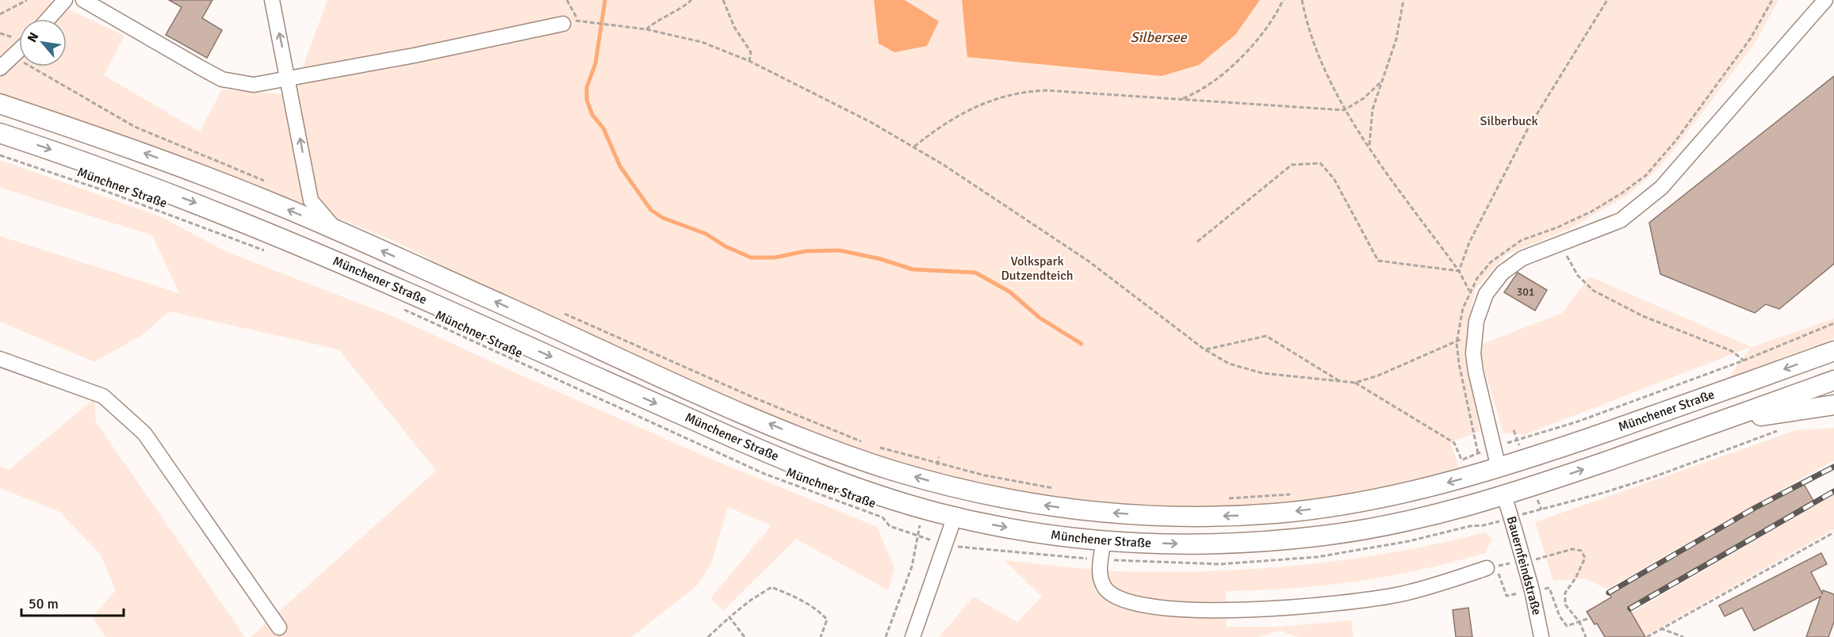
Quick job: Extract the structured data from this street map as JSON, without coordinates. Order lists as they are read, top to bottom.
{
  "streets": {
    "main road": ["Münchener Straße"],
    "street": ["Bauernfeindstraße"],
    "path": ["Münchner Straße"]
  },
  "crossings": [
    ["Münchener Straße", "Bauernfeindstraße"]
  ],
  "water": ["Silbersee"],
  "parks": ["Silberbuck", "Volkspark Dutzendteich"],
  "house_numbers": ["301"],
  "scale_bar": "50 m",
  "north": "top left"
}
